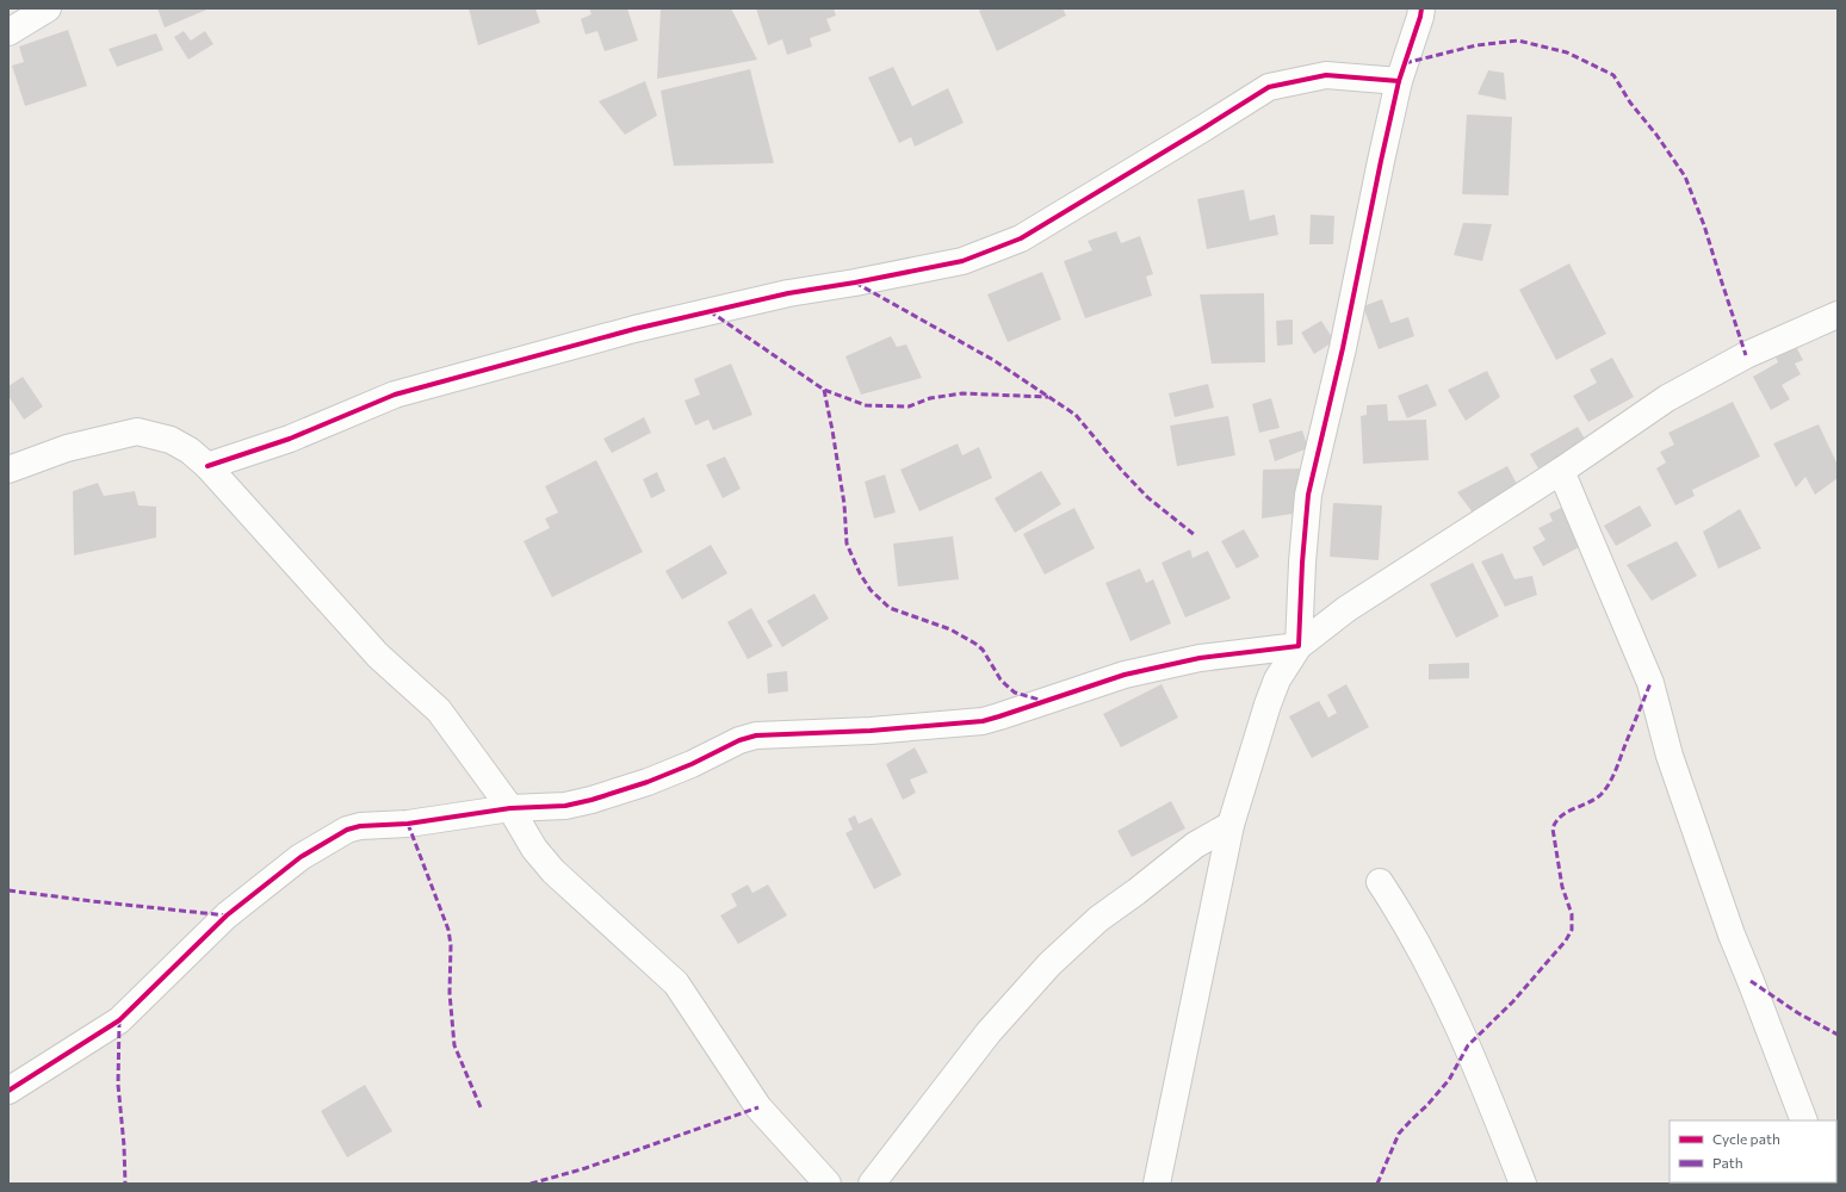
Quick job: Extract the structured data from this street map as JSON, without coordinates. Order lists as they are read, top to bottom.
{
  "legend": ["Cycle path", "Path"]
}
